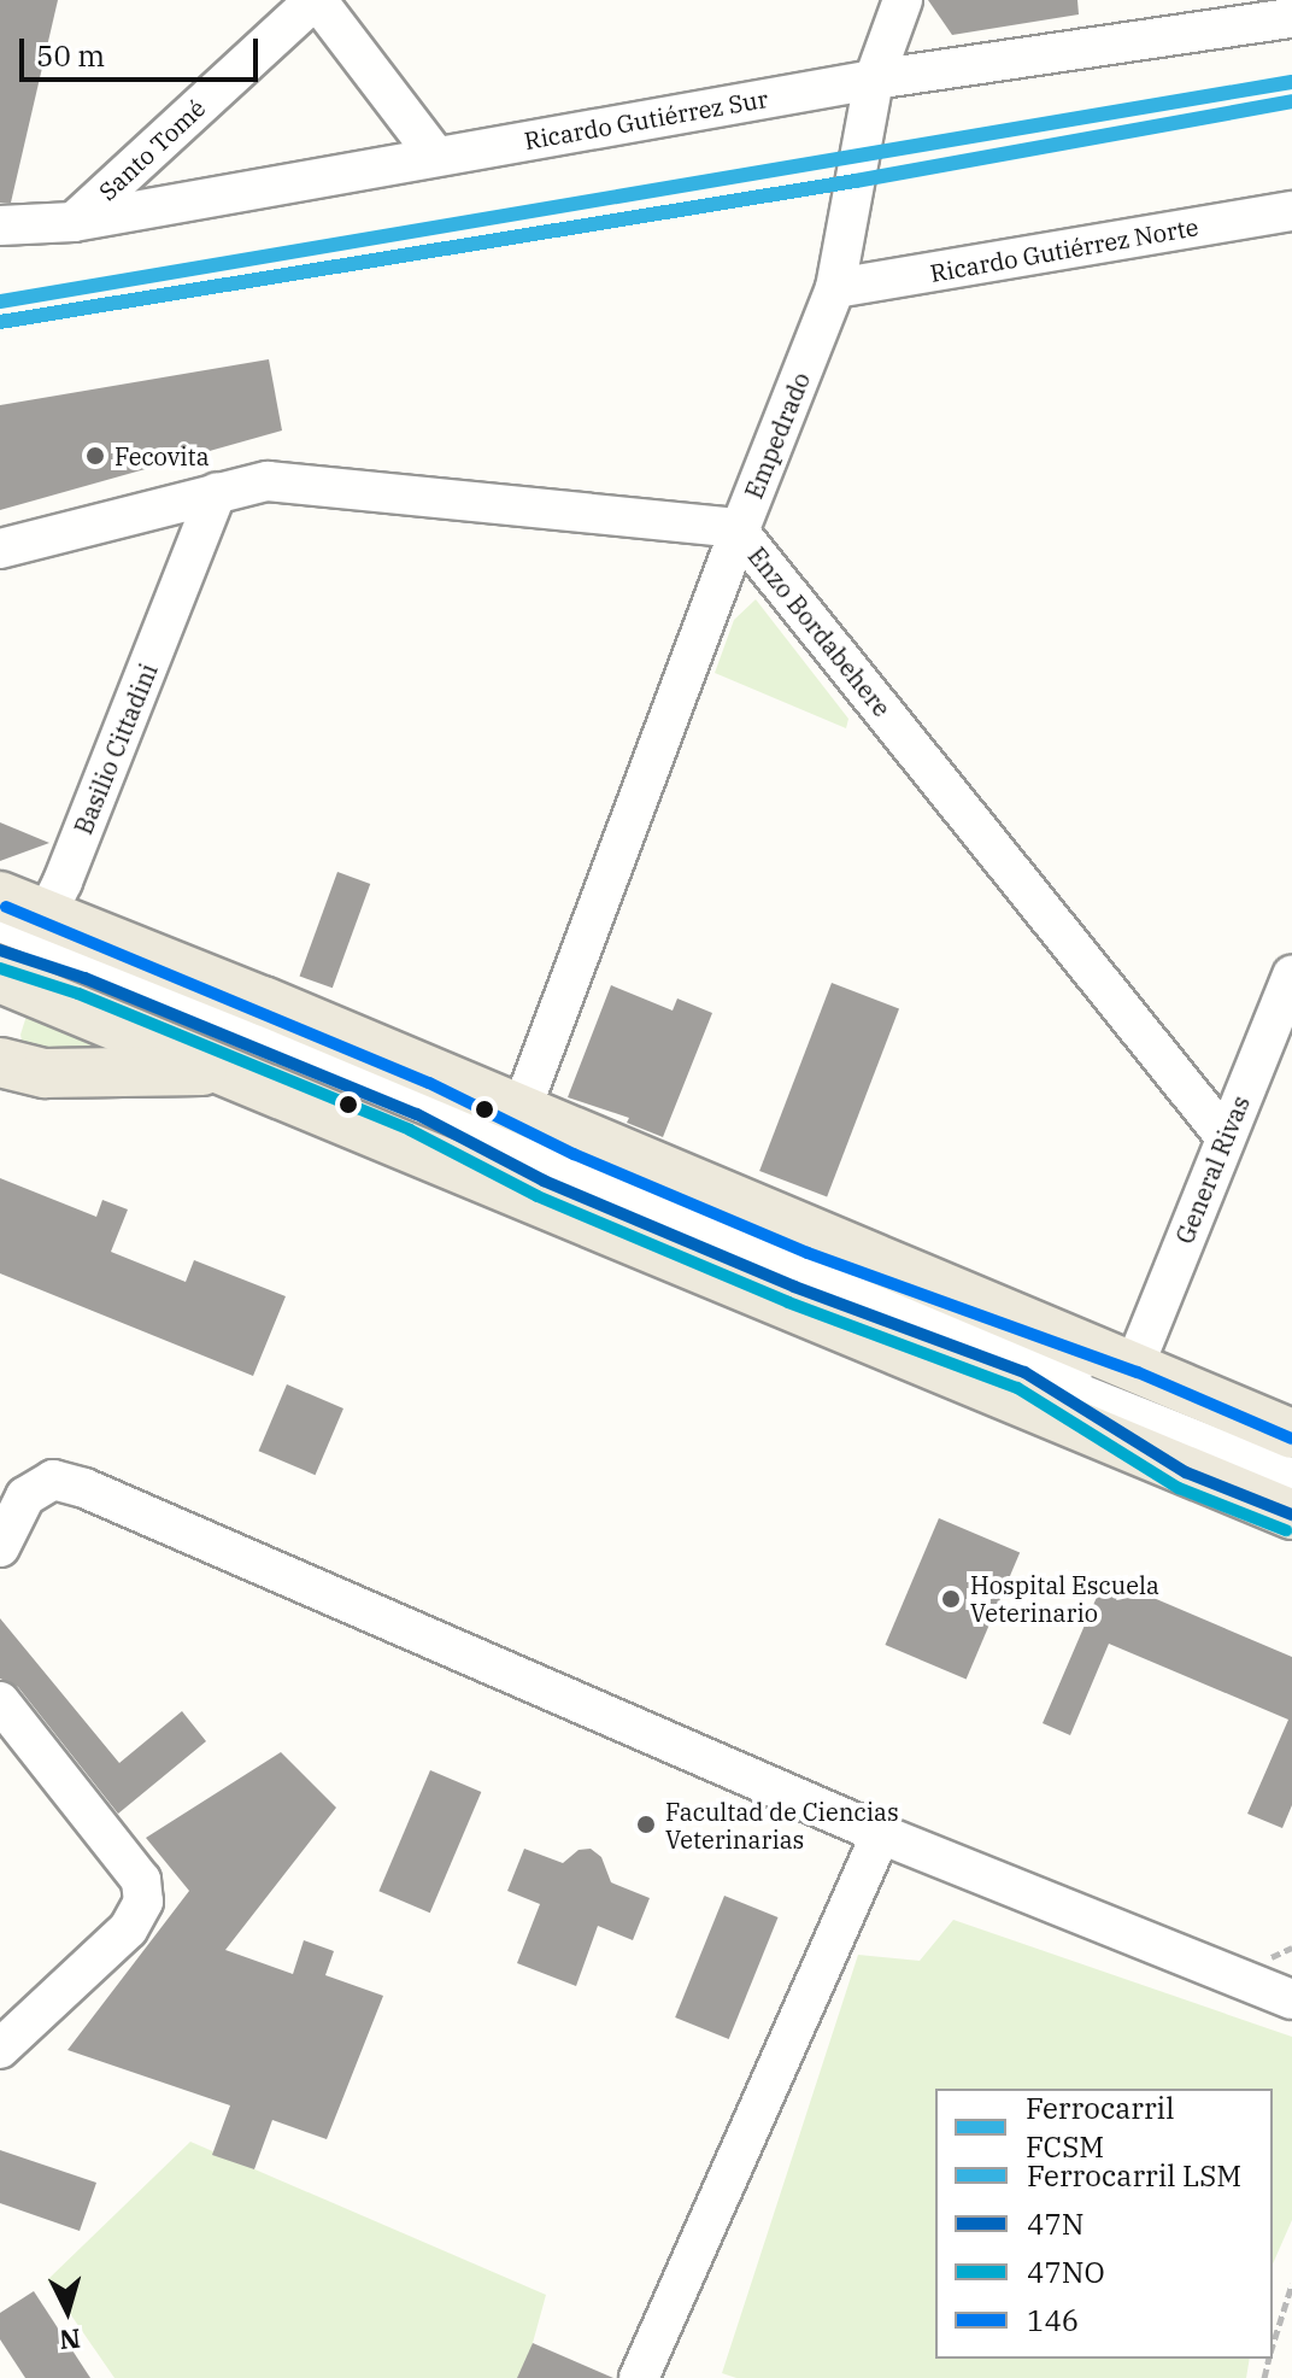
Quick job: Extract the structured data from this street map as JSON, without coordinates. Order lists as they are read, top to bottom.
{
  "streets": {
    "street": [
      "Ricardo Gutiérrez Sur",
      "Santo Tomé",
      "Ricardo Gutiérrez Norte",
      "Empedrado",
      "Enzo Bordabehere",
      "Basilio Cittadini",
      "General Rivas"
    ]
  },
  "crossings": [
    ["Ricardo Gutiérrez Sur", "Santo Tomé"],
    ["Ricardo Gutiérrez Sur", "Empedrado"],
    ["Ricardo Gutiérrez Norte", "Empedrado"],
    ["Empedrado", "Enzo Bordabehere"],
    ["Enzo Bordabehere", "Basilio Cittadini"],
    ["Enzo Bordabehere", "General Rivas"]
  ],
  "places": ["Fecovita", "Hospital Escuela Veterinario", "Facultad de Ciencias Veterinarias"],
  "lines": [
    "rail line LSM",
    "rail line FCSM",
    "transit line 146",
    "transit line 47N",
    "transit line 47NO"
  ],
  "legend": [
    "Ferrocarril FCSM",
    "Ferrocarril LSM",
    "47N",
    "47NO",
    "146"
  ],
  "scale_bar": "50 m",
  "north": "bottom"
}
